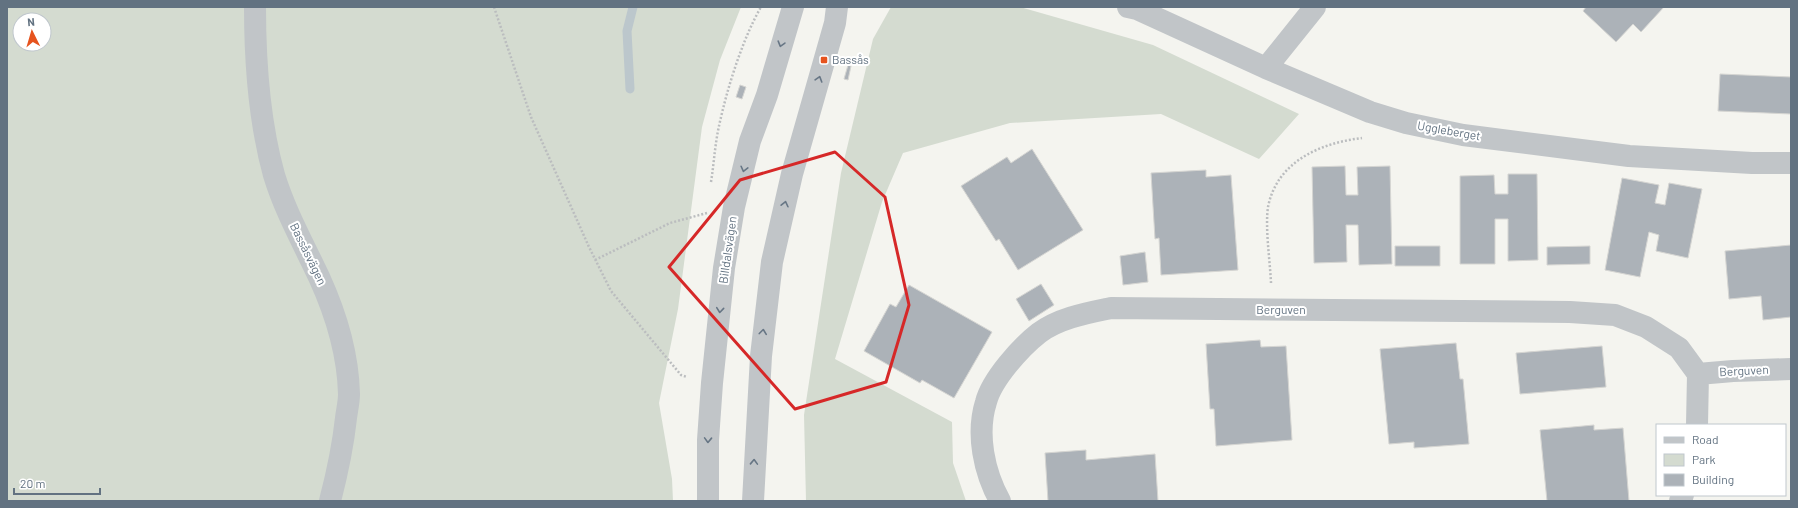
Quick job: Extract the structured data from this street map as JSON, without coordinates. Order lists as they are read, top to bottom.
{
  "streets": {
    "street": [
      "Uggleberget",
      "Billdalsvägen",
      "Bassåsvägen",
      "Berguven"
    ]
  },
  "places": {
    "transit": ["Bassås"]
  },
  "legend": ["Road", "Park", "Building"],
  "scale_bar": "20 m",
  "north": "top"
}
